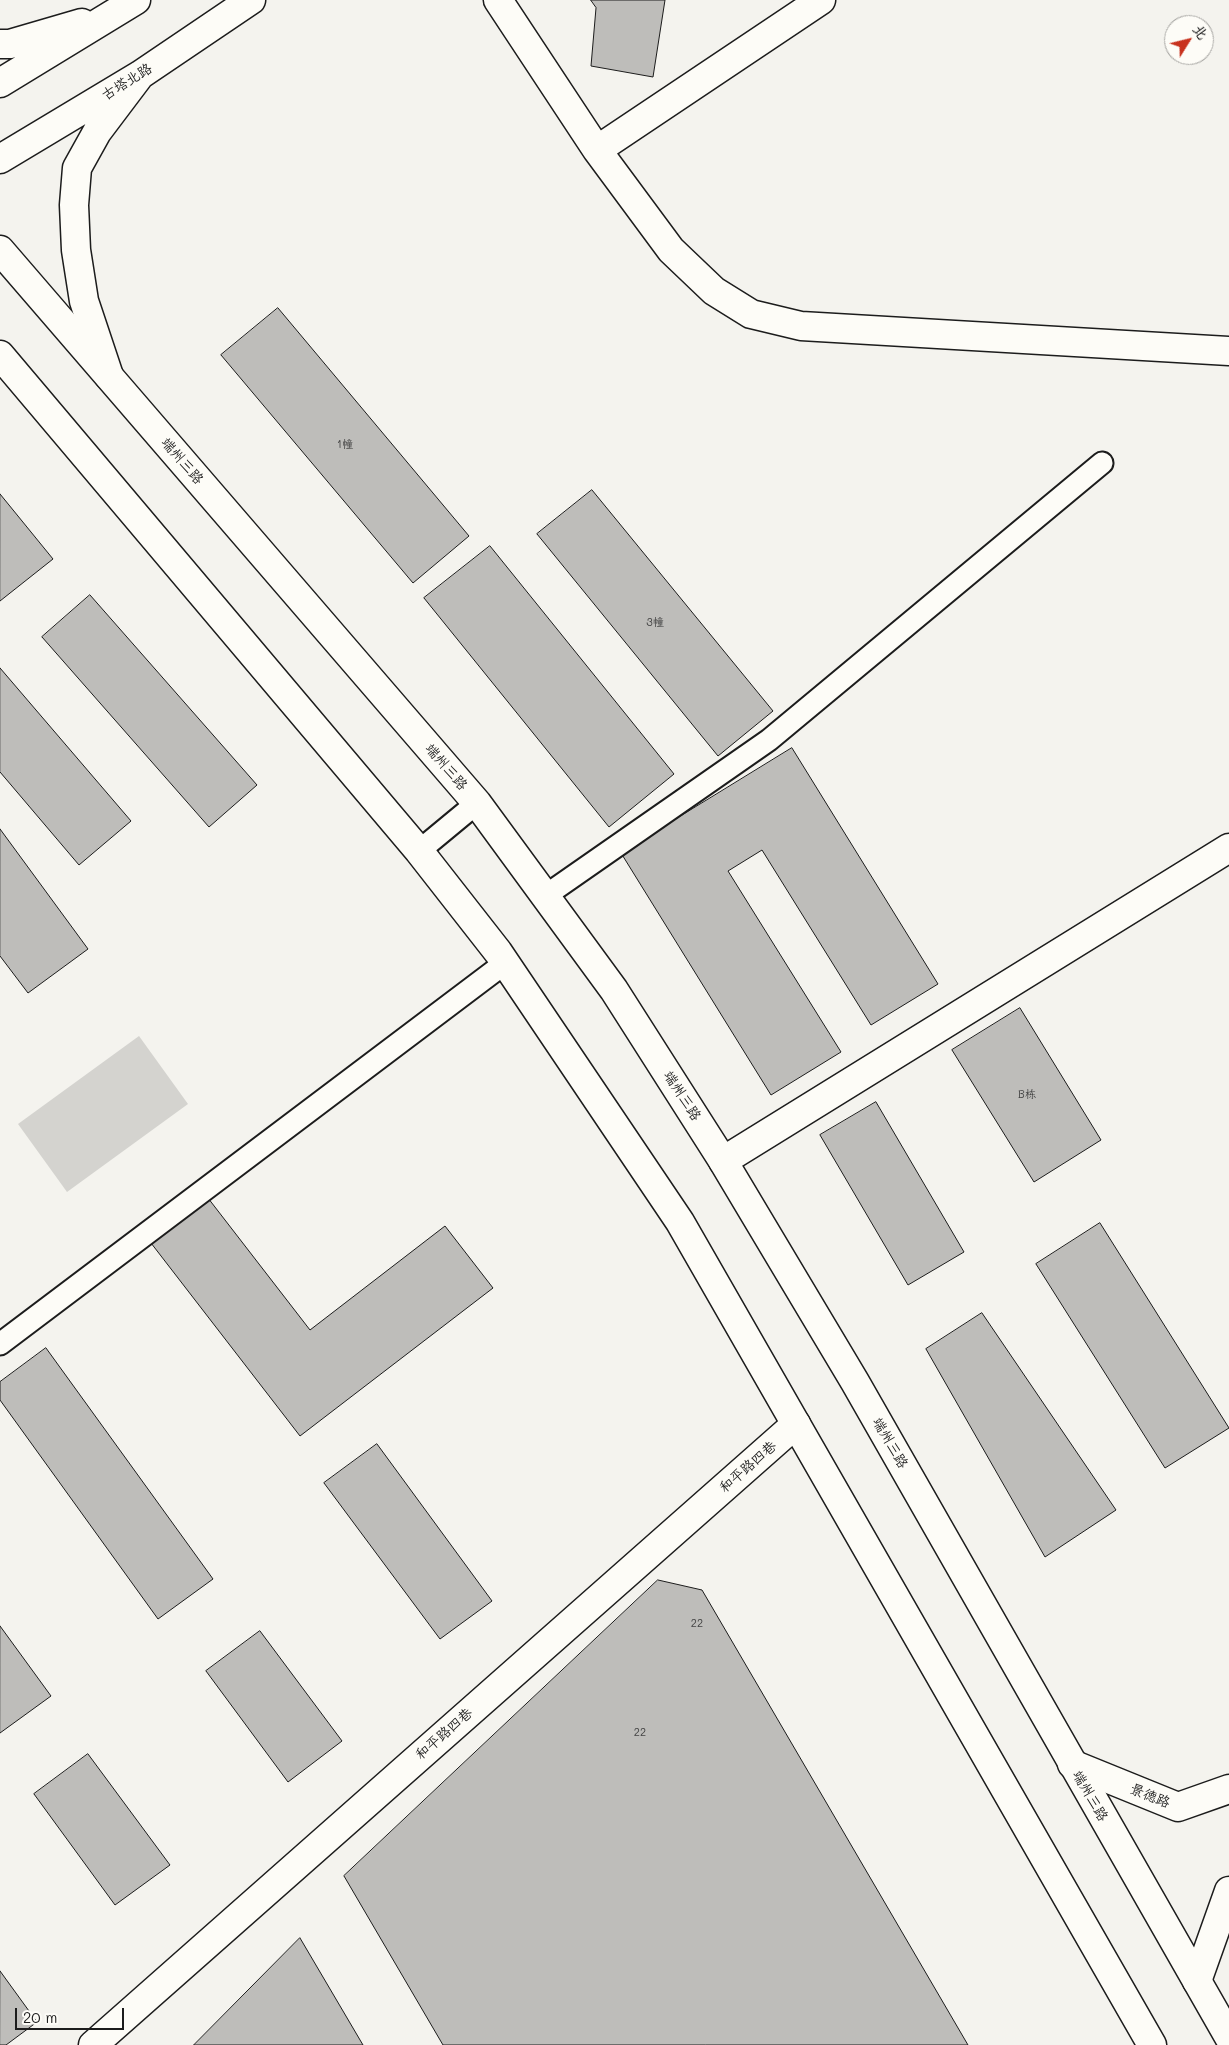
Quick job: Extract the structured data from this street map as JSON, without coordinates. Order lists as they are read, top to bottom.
{
  "streets": {
    "main road": [
      "古塔北路",
      "端州三路",
      "和平路四巷",
      "景德路"
    ]
  },
  "crossings": [
    ["端州三路", "景德路"]
  ],
  "house_numbers": [
    "1幢",
    "3幢",
    "B栋",
    "22",
    "22"
  ],
  "scale_bar": "20 m",
  "north": "top right"
}
